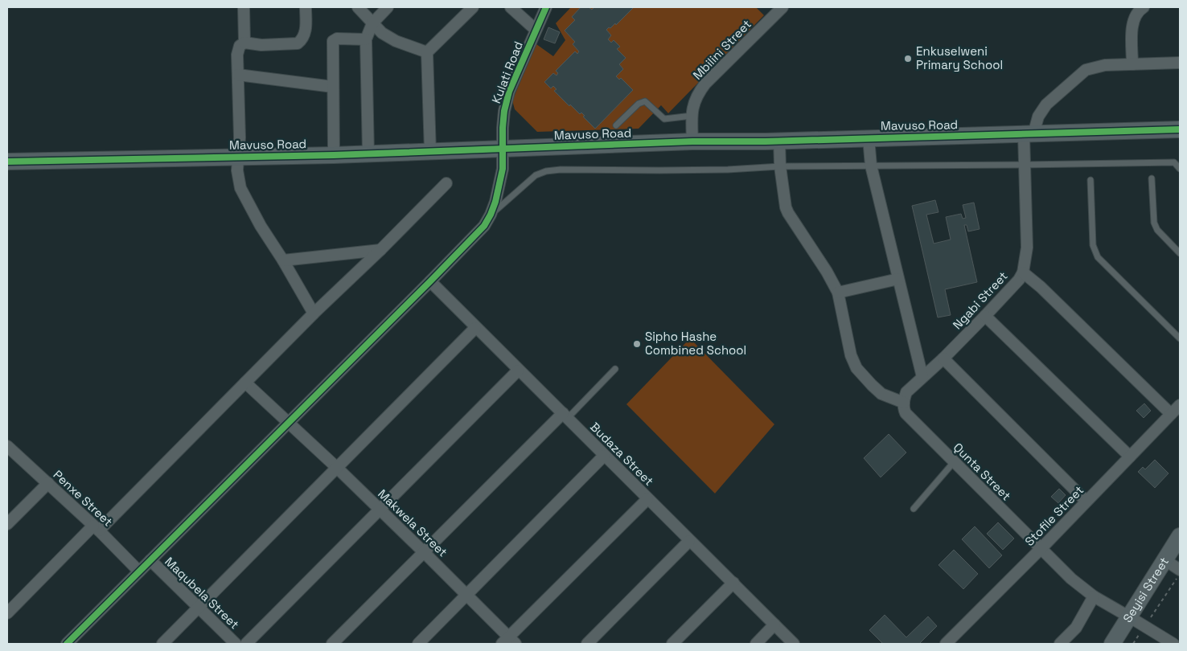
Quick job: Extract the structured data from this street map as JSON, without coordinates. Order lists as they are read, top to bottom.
{
  "streets": {
    "street": [
      "Mbilini Street",
      "Kulati Road",
      "Mavuso Road",
      "Ngabi Street",
      "Budaza Street",
      "Qunta Street",
      "Penxe Street",
      "Stofile Street",
      "Makwela Street",
      "Seyisi Street",
      "Maqubela Street"
    ]
  },
  "crossings": [
    ["Mbilini Street", "Mavuso Road"],
    ["Kulati Road", "Mavuso Road"],
    ["Kulati Road", "Budaza Street"],
    ["Kulati Road", "Penxe Street"],
    ["Kulati Road", "Makwela Street"],
    ["Kulati Road", "Maqubela Street"],
    ["Mavuso Road", "Ngabi Street"],
    ["Ngabi Street", "Qunta Street"],
    ["Qunta Street", "Stofile Street"],
    ["Qunta Street", "Seyisi Street"]
  ],
  "places": ["Enkuselweni Primary School", "Sipho Hashe Combined School"]
}
